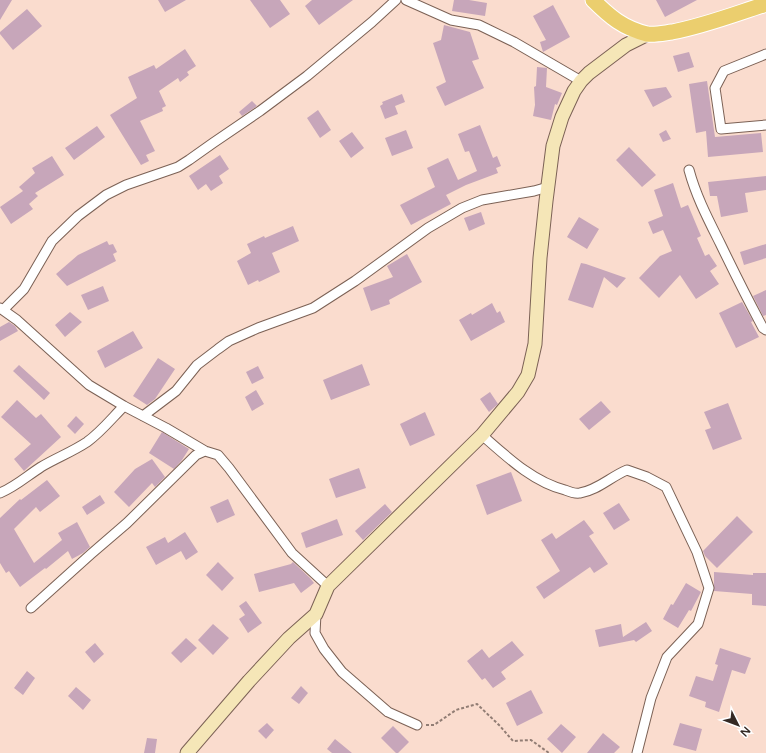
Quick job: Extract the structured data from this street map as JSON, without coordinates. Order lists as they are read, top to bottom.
{
  "north": "bottom right"
}
